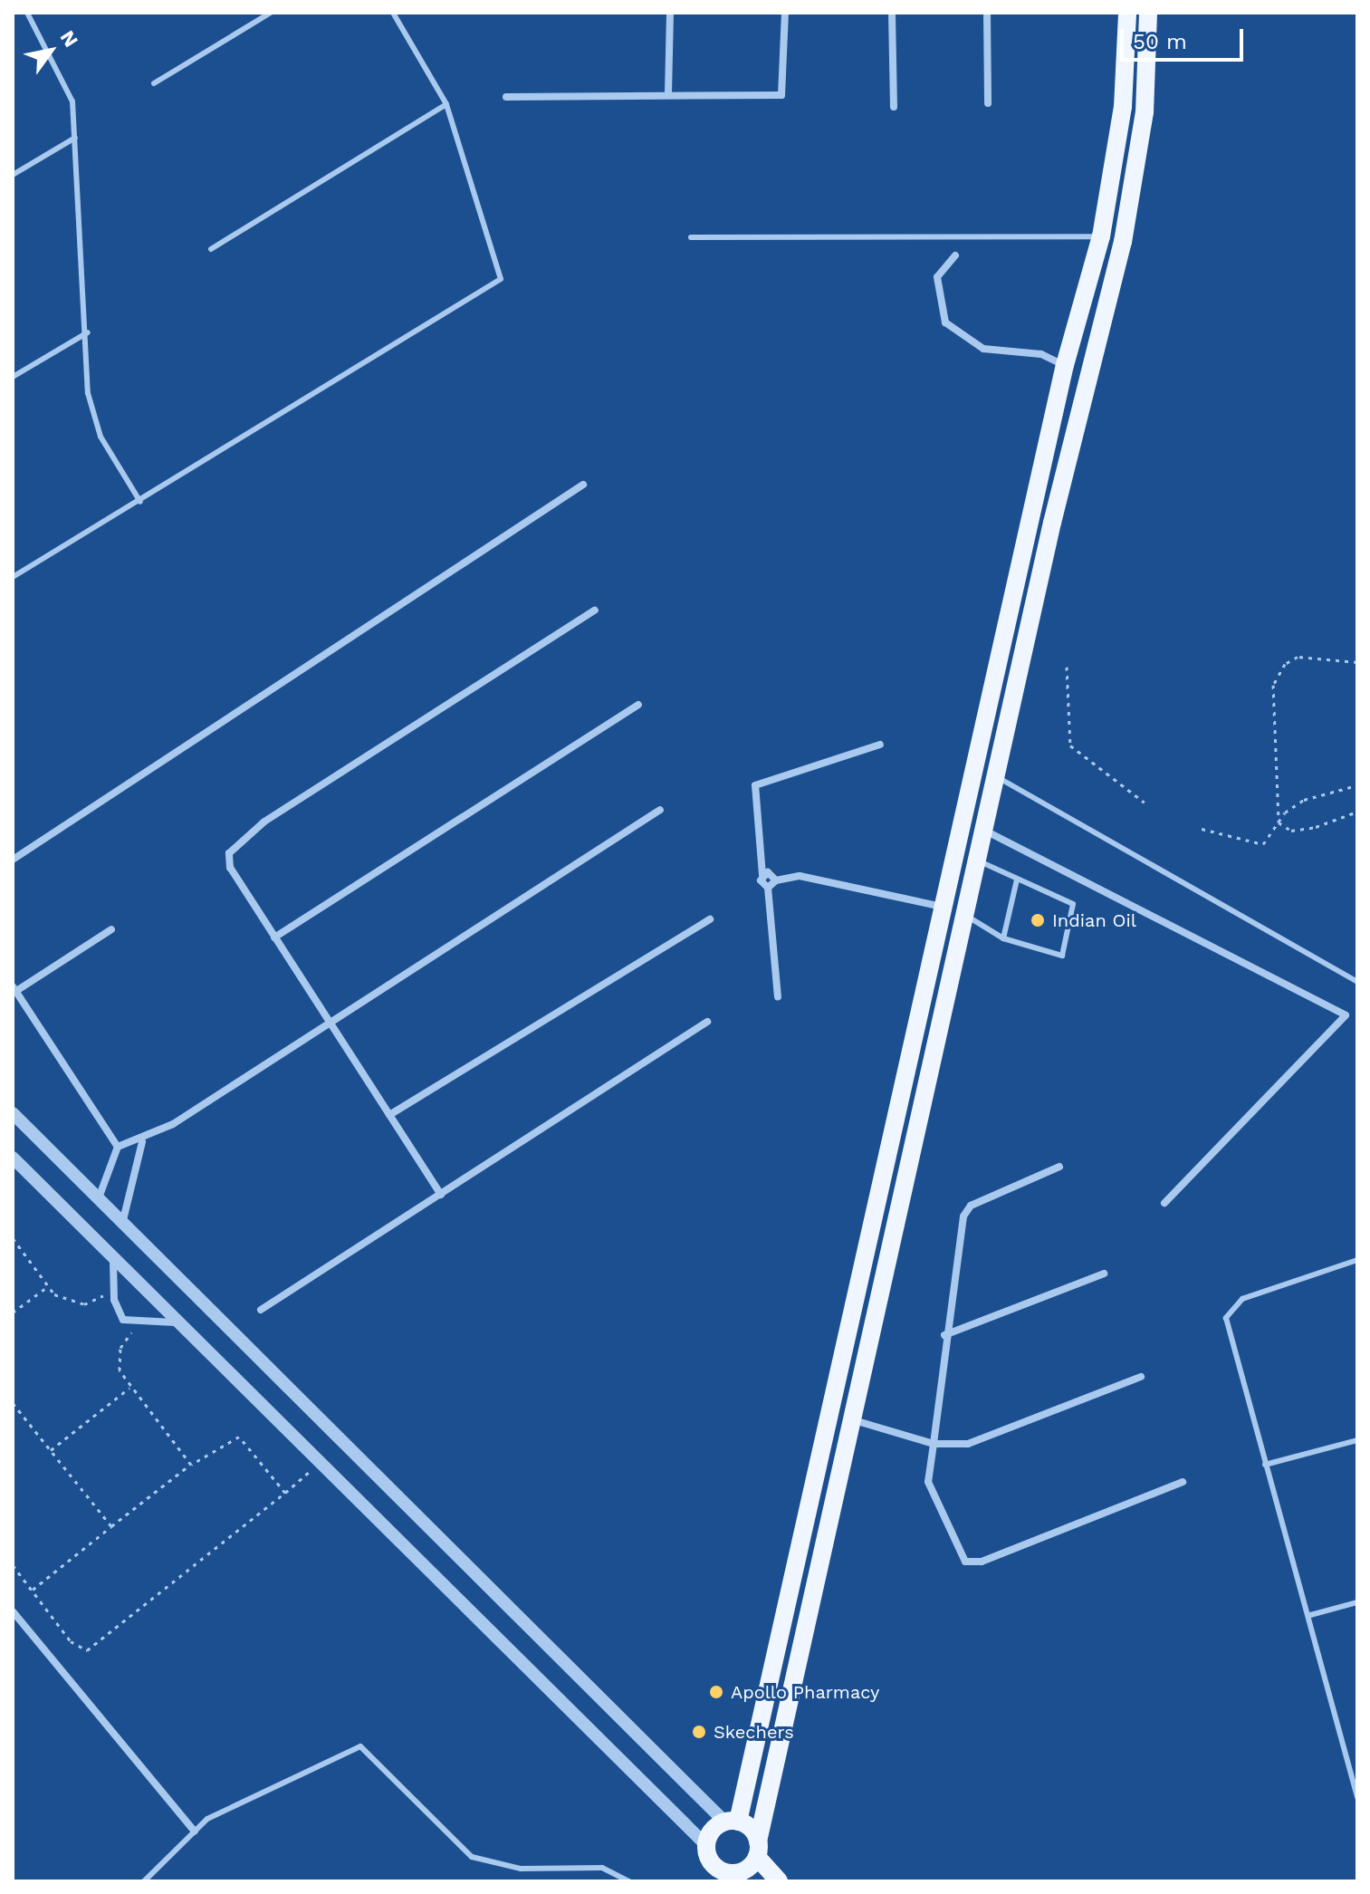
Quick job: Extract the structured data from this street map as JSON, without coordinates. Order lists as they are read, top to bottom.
{
  "places": ["Indian Oil", "Apollo Pharmacy", "Skechers"],
  "scale_bar": "50 m",
  "north": "top right"
}
